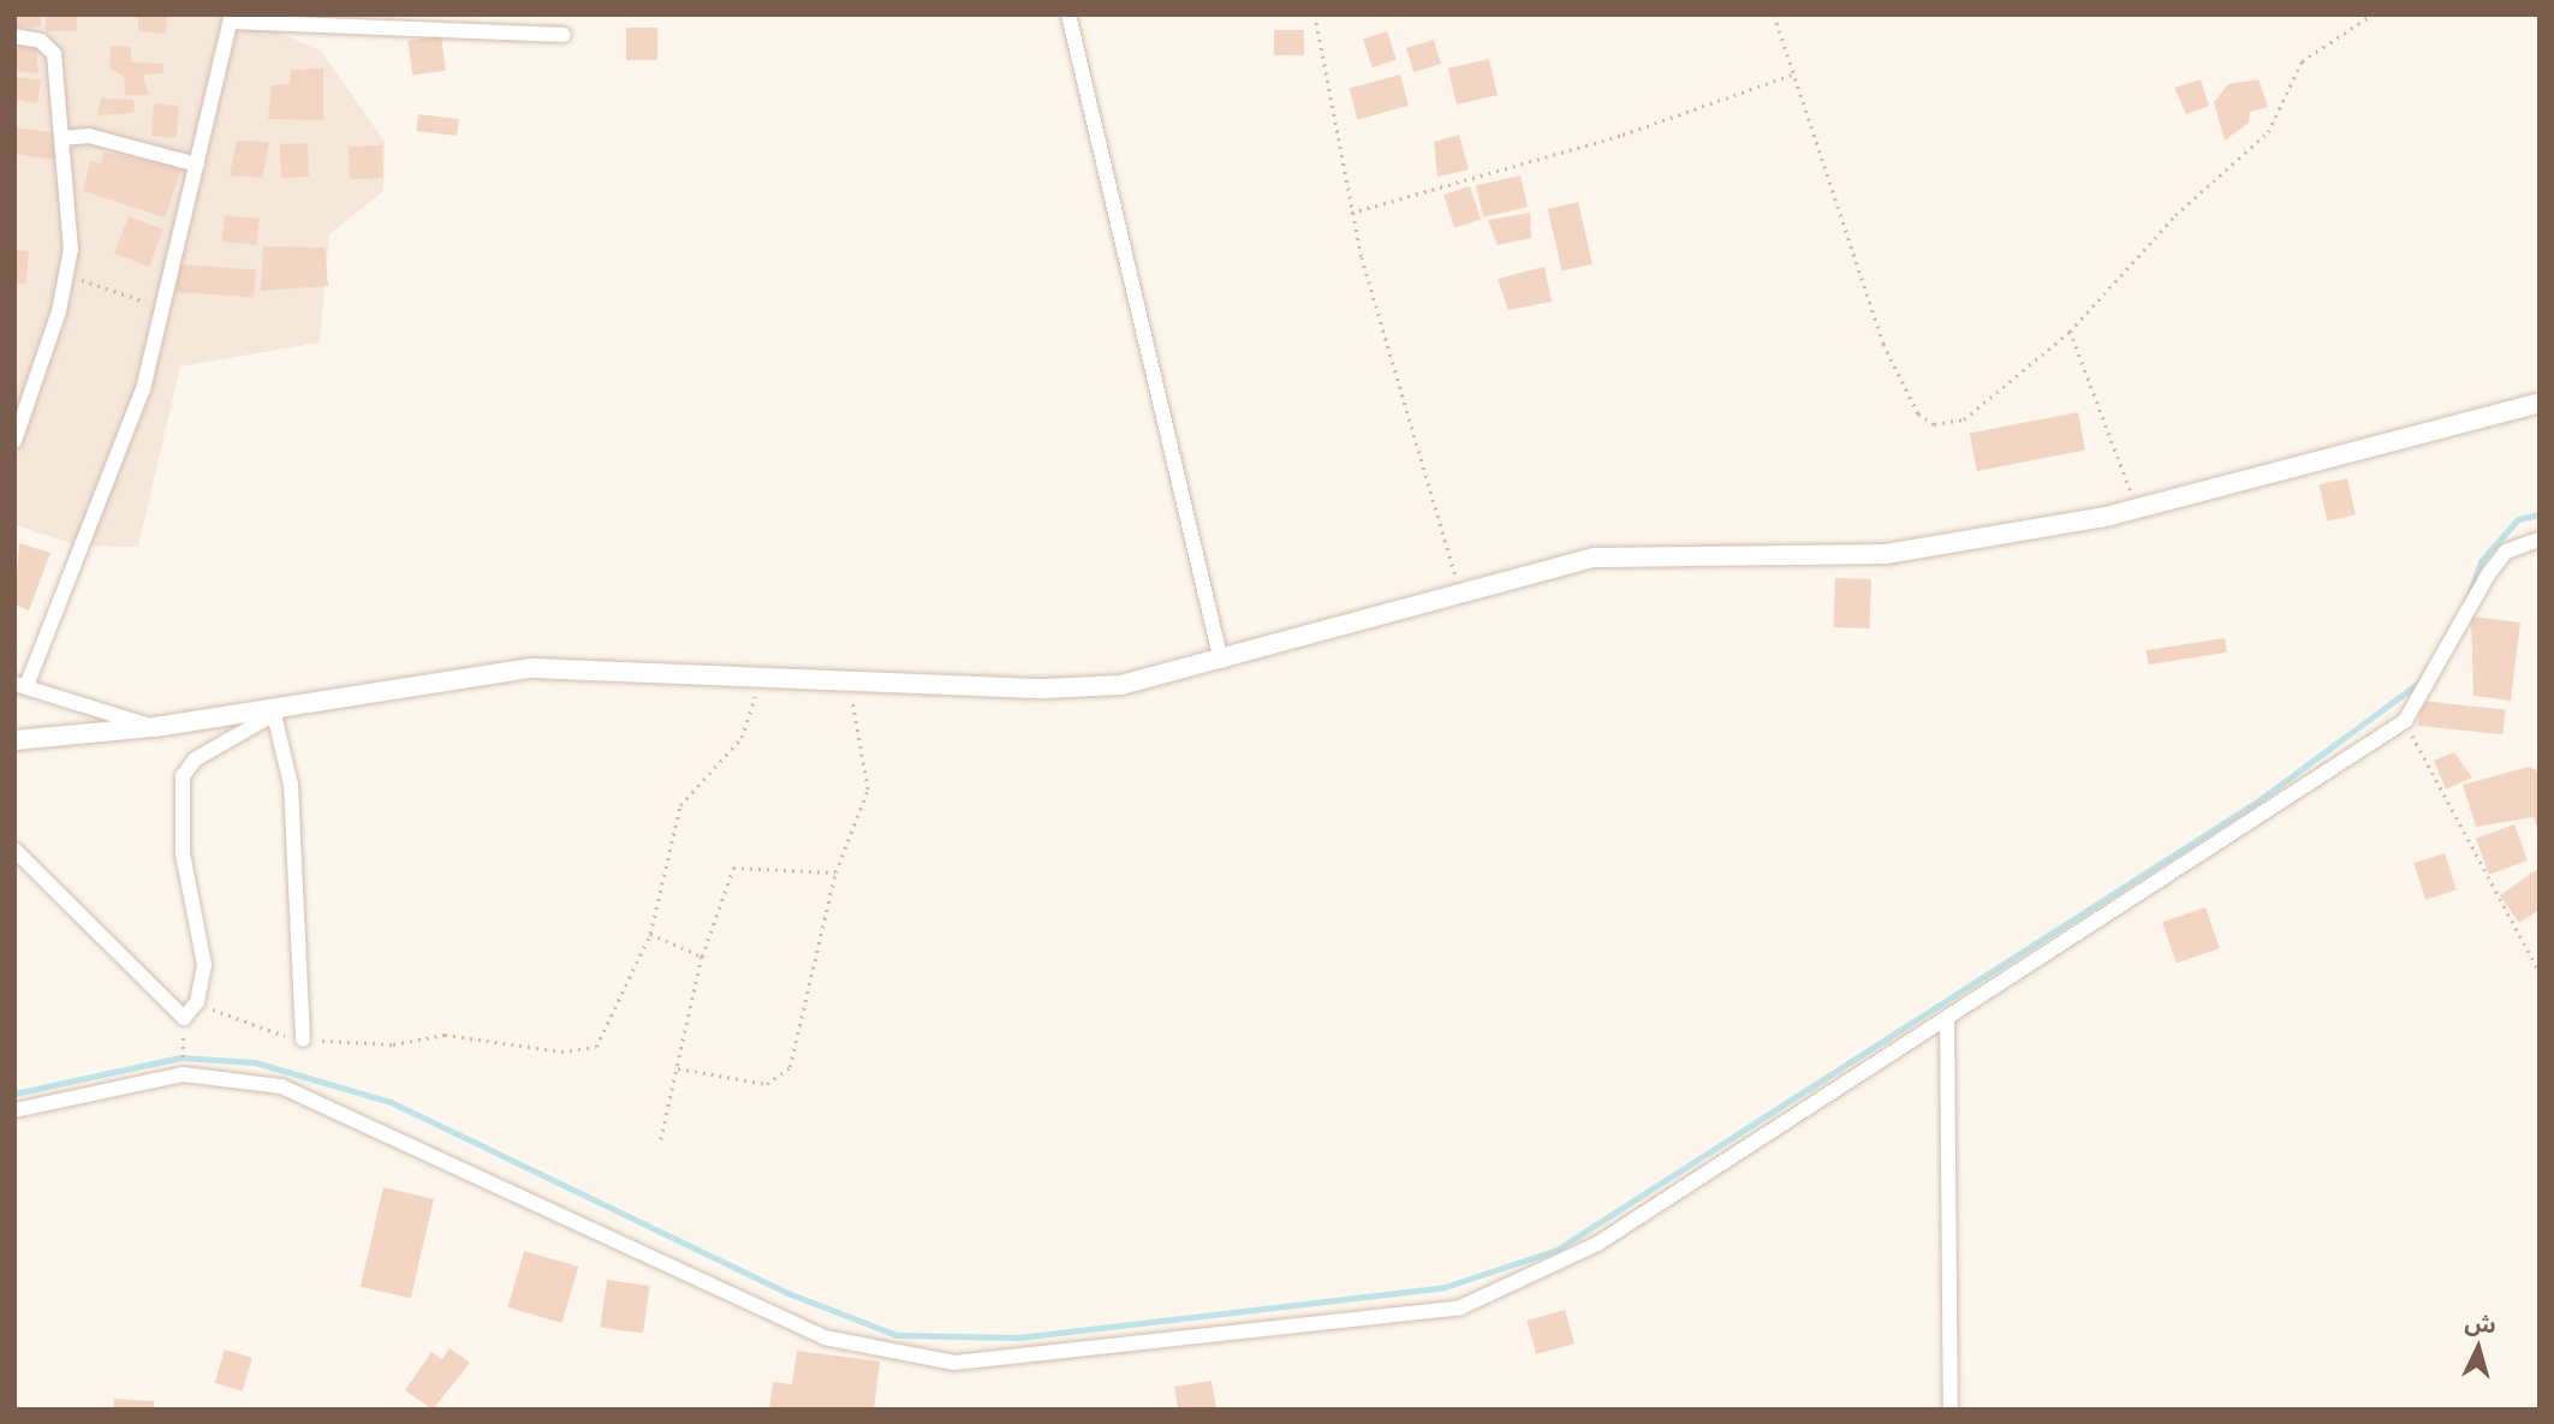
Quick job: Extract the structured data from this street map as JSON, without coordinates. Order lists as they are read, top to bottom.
{
  "north": "top"
}
